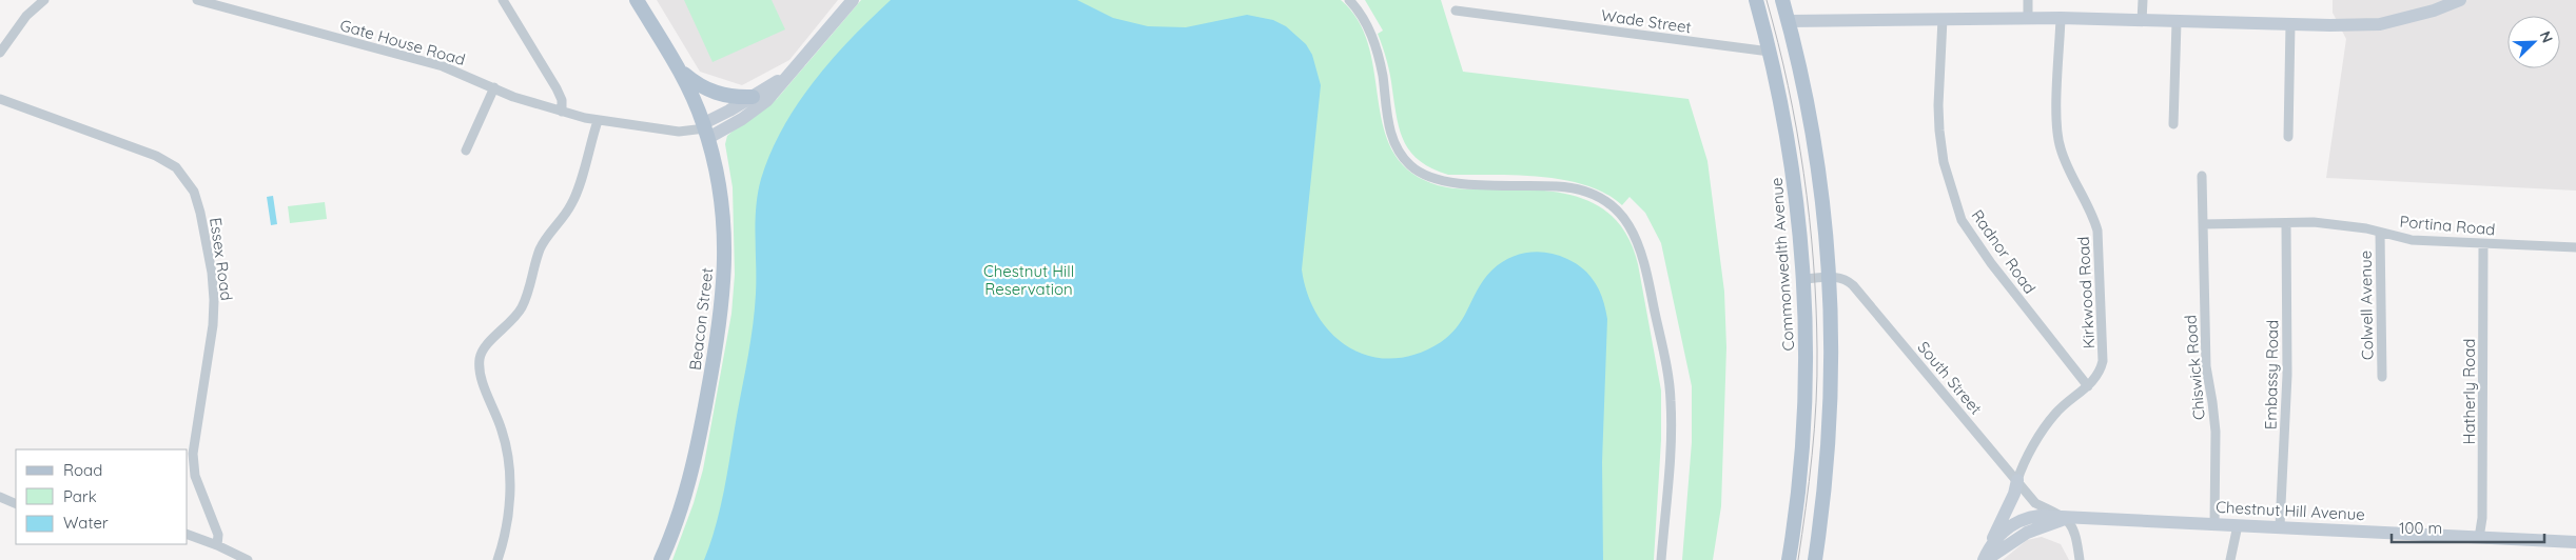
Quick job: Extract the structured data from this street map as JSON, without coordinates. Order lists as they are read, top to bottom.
{
  "streets": {
    "main road": ["Commonwealth Avenue", "Beacon Street", "Chestnut Hill Avenue"],
    "street": [
      "Wade Street",
      "Gate House Road",
      "Portina Road",
      "Radnor Road",
      "Essex Road",
      "Kirkwood Road",
      "Colwell Avenue",
      "Chiswick Road",
      "Embassy Road",
      "South Street",
      "Hatherly Road"
    ]
  },
  "crossings": [
    ["Wade Street", "Commonwealth Avenue"],
    ["Gate House Road", "Beacon Street"],
    ["Portina Road", "Colwell Avenue"],
    ["Portina Road", "Chiswick Road"],
    ["Portina Road", "Embassy Road"],
    ["Portina Road", "Hatherly Road"],
    ["Radnor Road", "Kirkwood Road"],
    ["Commonwealth Avenue", "South Street"],
    ["Kirkwood Road", "South Street"],
    ["Chiswick Road", "Chestnut Hill Avenue"],
    ["Embassy Road", "Chestnut Hill Avenue"],
    ["South Street", "Chestnut Hill Avenue"],
    ["Hatherly Road", "Chestnut Hill Avenue"]
  ],
  "parks": ["Chestnut Hill Reservation"],
  "legend": ["Road", "Park", "Water"],
  "scale_bar": "100 m",
  "north": "top right"
}
